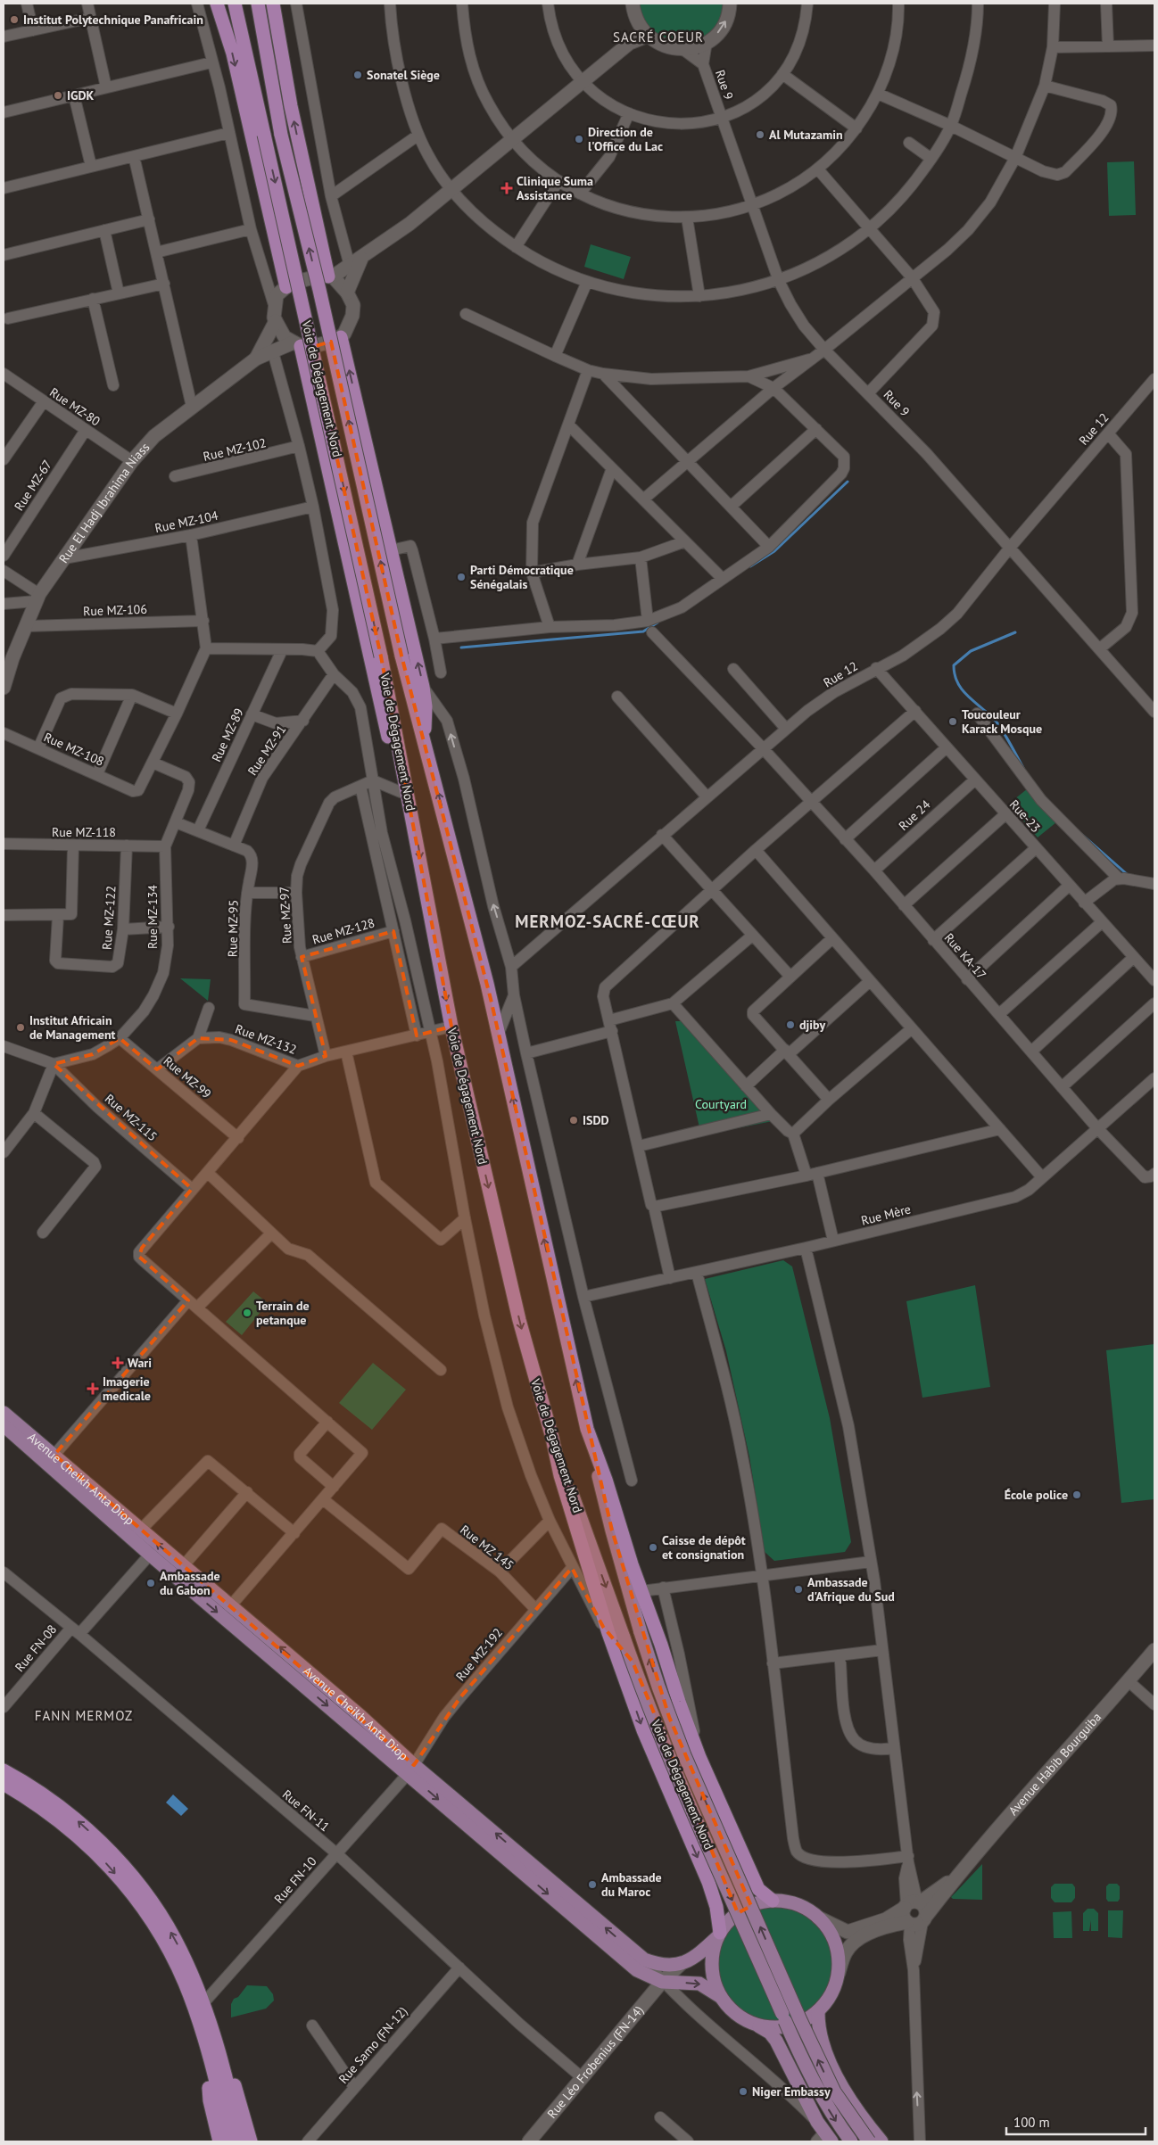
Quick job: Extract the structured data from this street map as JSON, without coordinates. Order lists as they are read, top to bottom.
{
  "streets": {
    "highway": ["Voie de Dégagement Nord"],
    "main road": ["Avenue Cheikh Anta Diop"],
    "street": [
      "Rue 9",
      "Rue MZ-80",
      "Rue 12",
      "Rue MZ-102",
      "Rue MZ-67",
      "Rue El Hadj Ibrahima Niass",
      "Rue MZ-104",
      "Rue MZ-106",
      "Rue MZ-89",
      "Rue MZ-108",
      "Rue MZ-91",
      "Rue 24",
      "Rue-23",
      "Rue MZ-118",
      "Rue MZ-97",
      "Rue MZ-134",
      "Rue MZ-122",
      "Rue MZ-95",
      "Rue MZ-128",
      "Rue KA-17",
      "Rue MZ-132",
      "Rue MZ-99",
      "Rue MZ-115",
      "Rue Mère",
      "Rue MZ 145",
      "Rue FN-08",
      "Rue MZ-192",
      "Avenue Habib Bourguiba",
      "Rue FN-11",
      "Rue FN-10",
      "Rue Samo (FN-12)",
      "Rue Léo Frobenius (FN-14)"
    ]
  },
  "crossings": [
    ["Rue 9", "Rue 12"],
    ["Rue MZ-80", "Rue MZ-67"],
    ["Rue MZ-80", "Rue El Hadj Ibrahima Niass"],
    ["Rue 12", "Rue-23"],
    ["Rue 12", "Rue KA-17"],
    ["Rue El Hadj Ibrahima Niass", "Rue MZ-104"],
    ["Rue El Hadj Ibrahima Niass", "Rue MZ-106"],
    ["Rue MZ-108", "Rue MZ-134"],
    ["Rue MZ-91", "Rue MZ-95"],
    ["Rue 24", "Rue-23"],
    ["Rue 24", "Rue KA-17"],
    ["Rue MZ-118", "Rue MZ-134"],
    ["Rue MZ-118", "Rue MZ-122"],
    ["Rue MZ-97", "Rue MZ-95"],
    ["Rue MZ-97", "Rue MZ-128"],
    ["Rue MZ-134", "Rue MZ-99"],
    ["Rue MZ-134", "Rue MZ-115"],
    ["Rue KA-17", "Rue Mère"],
    ["Avenue Cheikh Anta Diop", "Rue FN-08"],
    ["Avenue Cheikh Anta Diop", "Rue MZ-192"],
    ["Avenue Cheikh Anta Diop", "Rue FN-10"],
    ["Avenue Cheikh Anta Diop", "Rue Léo Frobenius (FN-14)"],
    ["Rue MZ 145", "Rue MZ-192"],
    ["Rue FN-08", "Rue FN-11"],
    ["Rue MZ-192", "Rue FN-10"],
    ["Rue FN-11", "Rue FN-10"],
    ["Rue FN-11", "Rue Samo (FN-12)"],
    ["Rue FN-11", "Rue Léo Frobenius (FN-14)"]
  ],
  "districts": ["SACRÉ COEUR", "MERMOZ-SACRÉ-CŒUR", "FANN MERMOZ"],
  "parks": ["Courtyard"],
  "places": {
    "other": [
      "Institut Polytechnique Panafricain",
      "Sonatel Siège",
      "IGDK",
      "Al Mutazamin",
      "Direction de l'Office du Lac",
      "Parti Démocratique Sénégalais",
      "Toucouleur Karack Mosque",
      "djiby",
      "Institut Africain de Management",
      "ISDD",
      "Terrain de petanque",
      "École police",
      "Caisse de dépôt et consignation",
      "Ambassade du Gabon",
      "Ambassade d'Afrique du Sud",
      "Ambassade du Maroc",
      "Niger Embassy"
    ],
    "health": ["Clinique Suma Assistance", "Wari", "Imagerie medicale"]
  },
  "scale_bar": "100 m"
}
